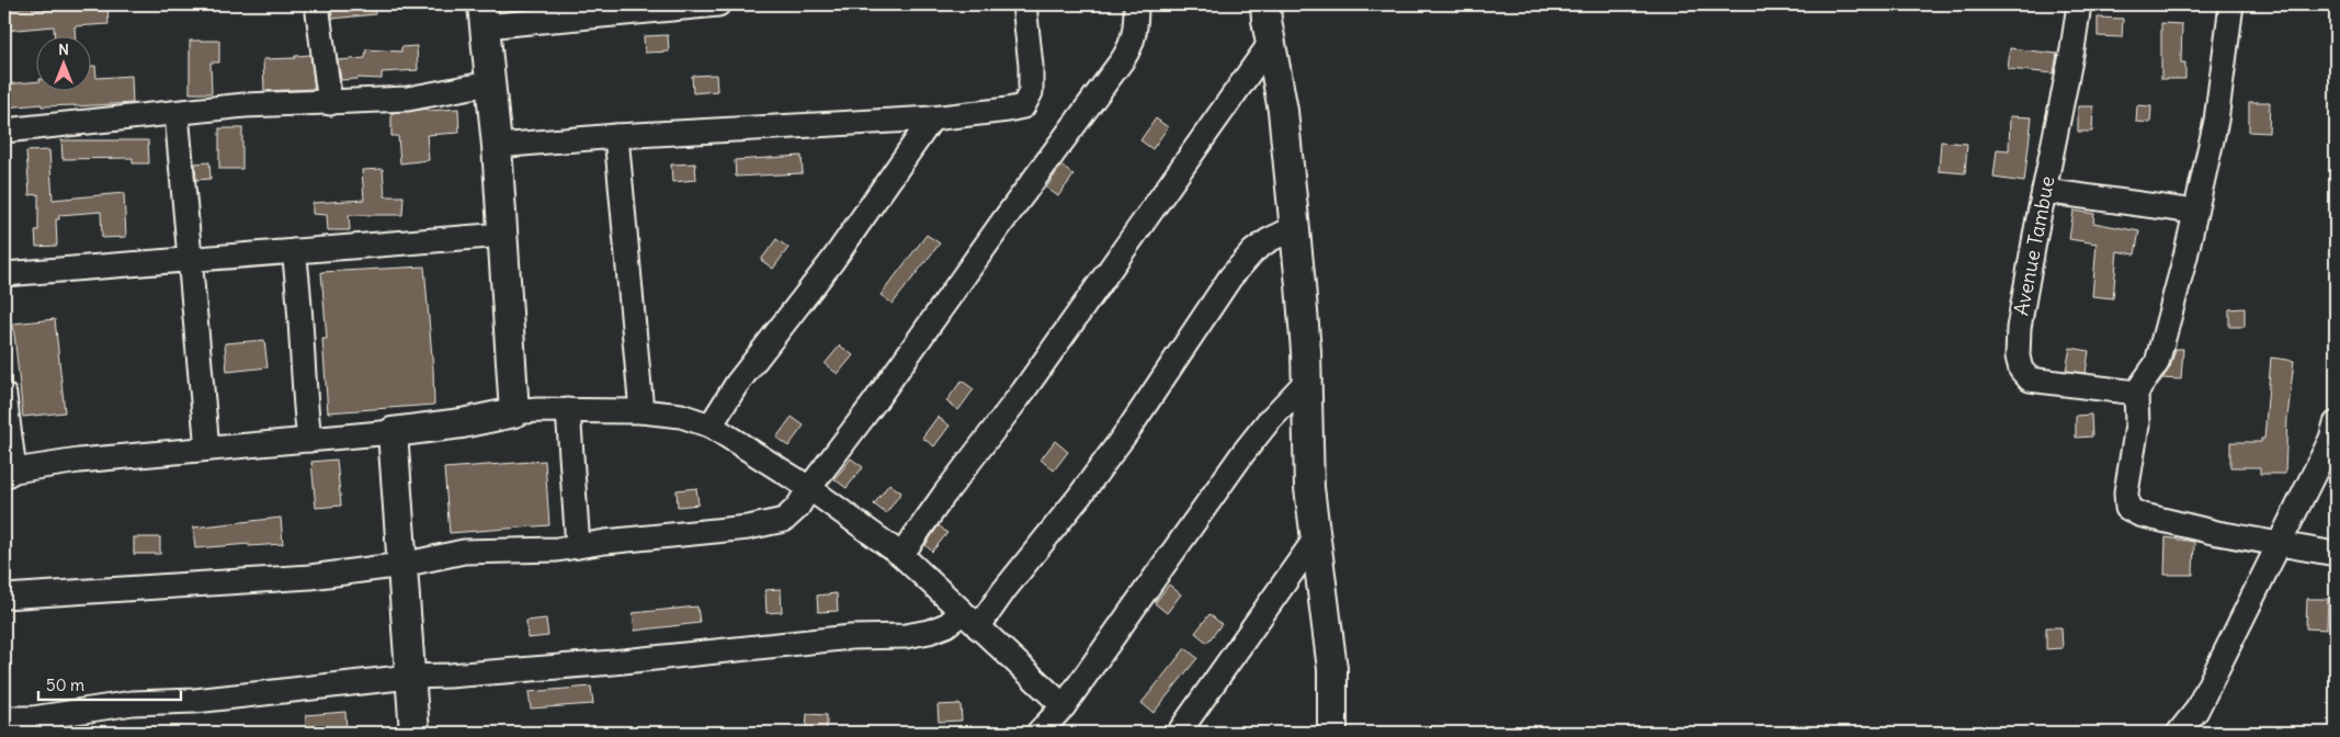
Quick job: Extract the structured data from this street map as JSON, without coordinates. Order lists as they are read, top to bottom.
{
  "streets": {
    "street": ["Avenue Tambue"]
  },
  "scale_bar": "50 m",
  "north": "top"
}
